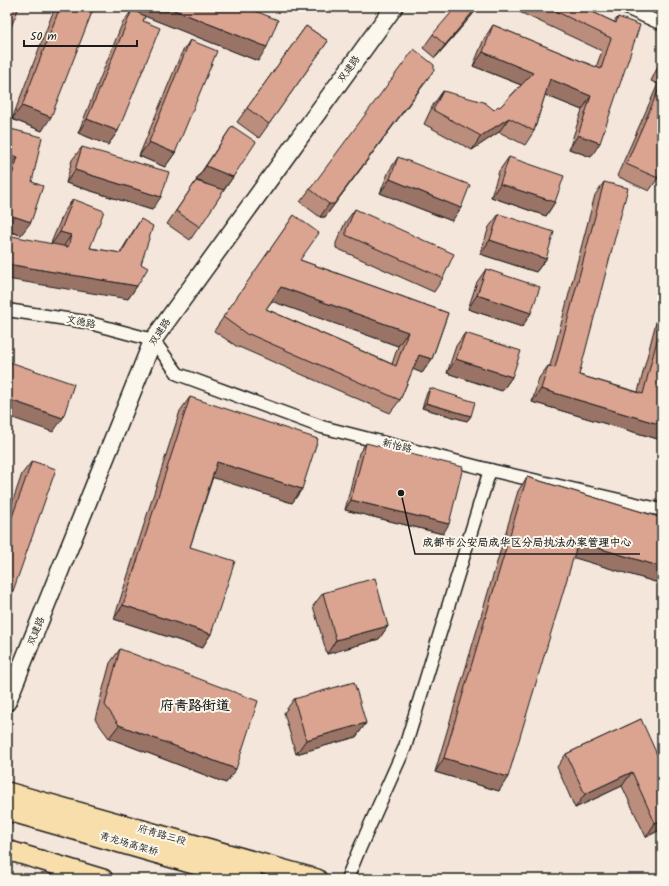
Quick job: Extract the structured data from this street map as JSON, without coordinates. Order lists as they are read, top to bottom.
{
  "streets": {
    "highway": ["青龙场高架桥"],
    "main road": ["府青路三段"],
    "street": ["双建路", "文德路", "新怡路"]
  },
  "crossings": [
    ["双建路", "文德路"],
    ["双建路", "新怡路"],
    ["文德路", "新怡路"]
  ],
  "districts": ["府青路街道"],
  "places": ["成都市公安局成华区分局执法办案管理中心"],
  "scale_bar": "50 m"
}
